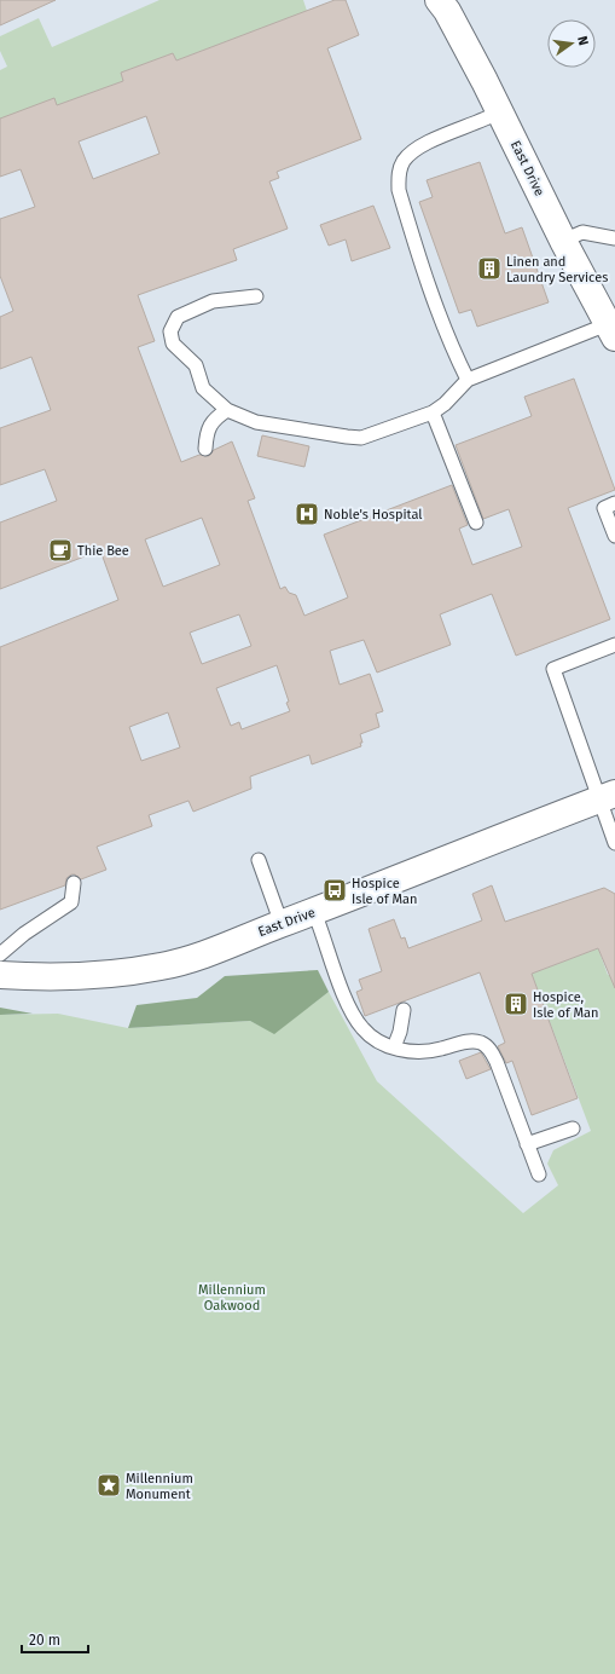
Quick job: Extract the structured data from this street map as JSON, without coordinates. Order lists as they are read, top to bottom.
{
  "streets": {
    "street": ["East Drive"]
  },
  "parks": ["Millennium Oakwood"],
  "places": {
    "building": ["Linen and Laundry Services", "Hospice, Isle of Man"],
    "hospital": ["Noble's Hospital"],
    "cafe": ["Thie Bee"],
    "bus stop": ["Hospice Isle of Man"],
    "place": ["Millennium Monument"]
  },
  "scale_bar": "20 m",
  "north": "right"
}
